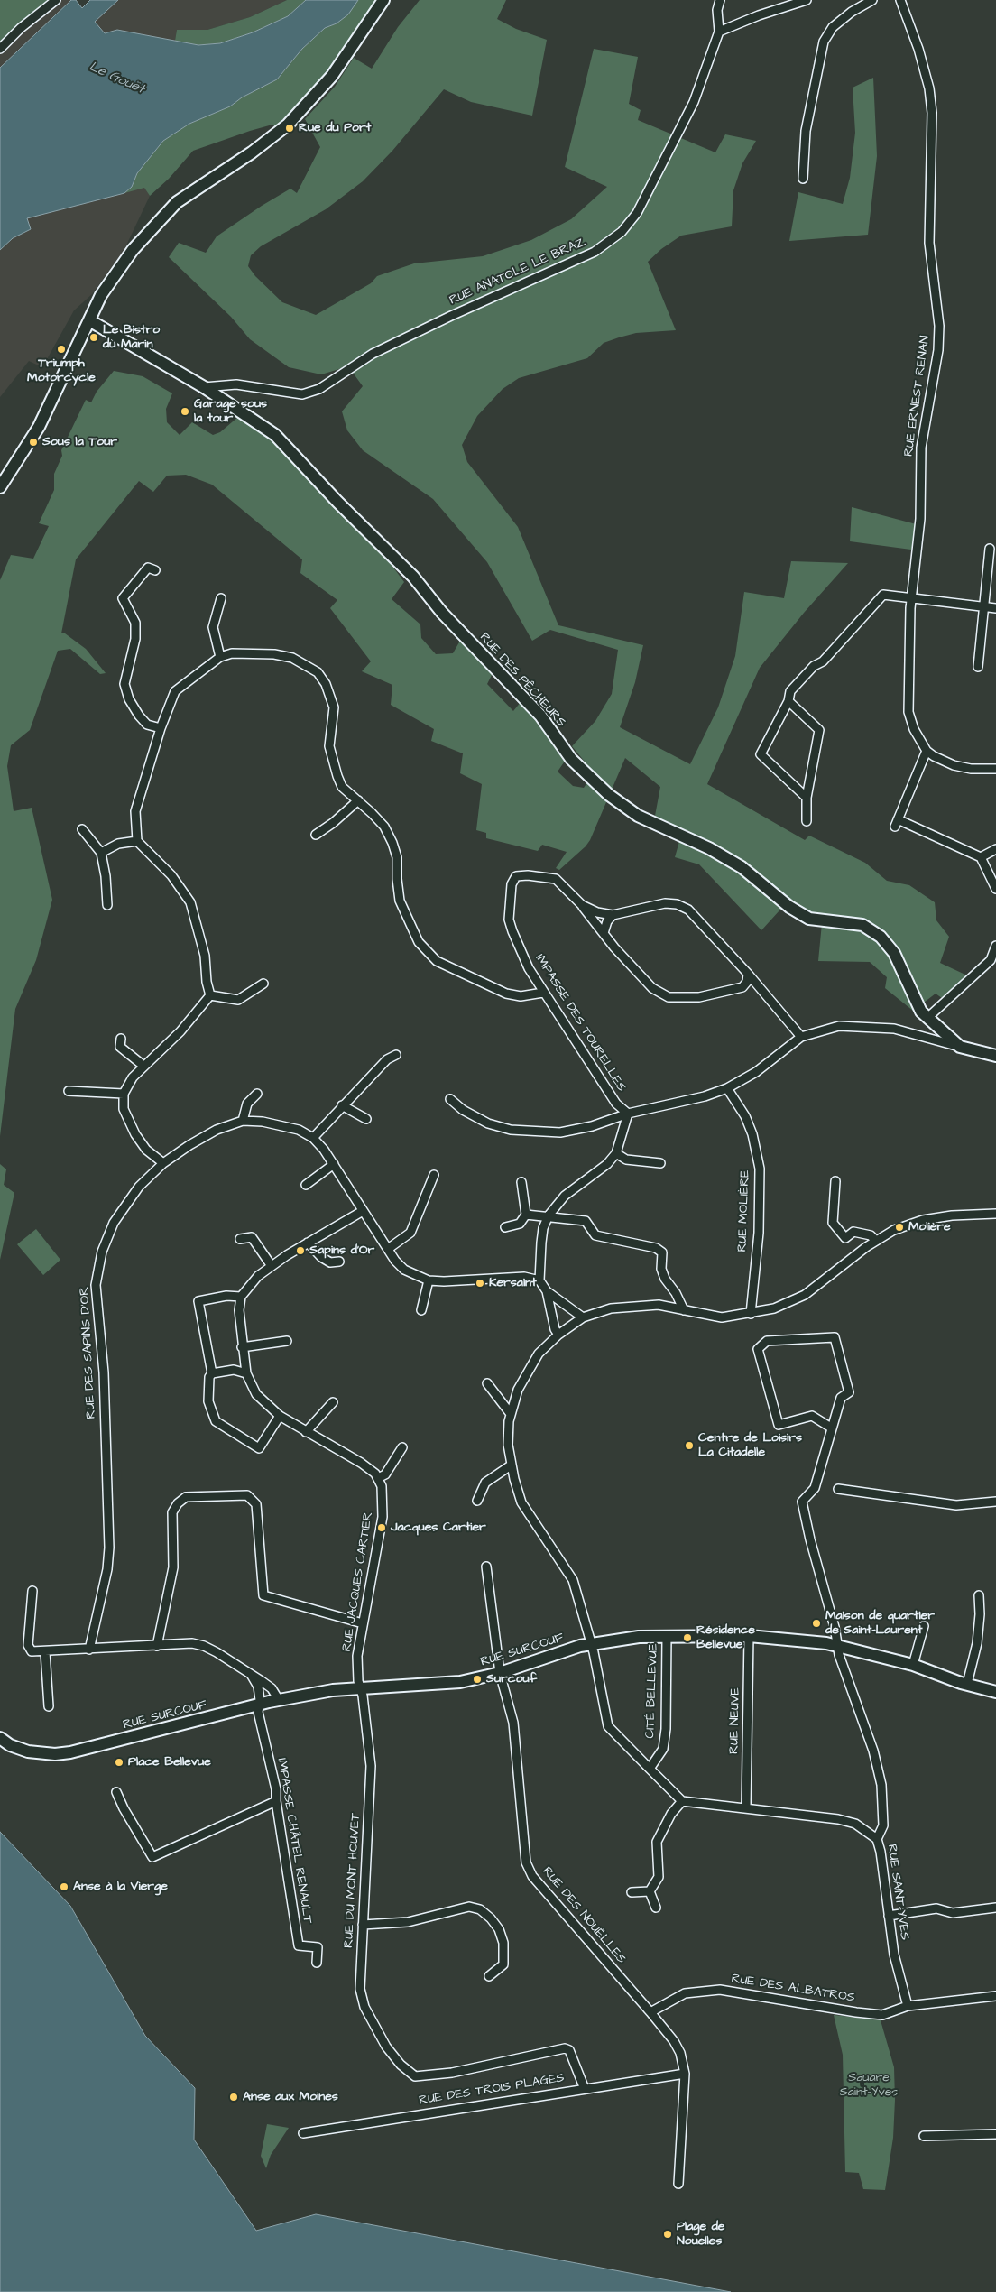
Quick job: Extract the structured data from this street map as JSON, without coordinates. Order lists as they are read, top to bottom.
{
  "streets": {
    "street": [
      "RUE ANATOLE LE BRAZ",
      "RUE ERNEST RENAN",
      "RUE DES PÊCHEURS",
      "IMPASSE DES TOURELLES",
      "RUE MOLIÈRE",
      "RUE DES SAPINS D'OR",
      "RUE JACQUES CARTIER",
      "RUE SURCOUF",
      "CITÉ BELLEVUE",
      "RUE NEUVE",
      "IMPASSE CHÂTEL RENAULT",
      "RUE DU MONT HOUVET",
      "RUE SAINT-YVES",
      "RUE DES NOUËLLES",
      "RUE DES ALBATROS",
      "RUE DES TROIS PLAGES"
    ]
  },
  "crossings": [
    ["RUE ANATOLE LE BRAZ", "RUE DES PÊCHEURS"],
    ["RUE MOLIÈRE", "CITÉ BELLEVUE"],
    ["RUE JACQUES CARTIER", "RUE SURCOUF"],
    ["RUE JACQUES CARTIER", "RUE DU MONT HOUVET"],
    ["RUE SURCOUF", "CITÉ BELLEVUE"],
    ["RUE SURCOUF", "RUE NEUVE"],
    ["RUE SURCOUF", "IMPASSE CHÂTEL RENAULT"],
    ["RUE SURCOUF", "RUE DU MONT HOUVET"],
    ["RUE SURCOUF", "RUE SAINT-YVES"],
    ["RUE SURCOUF", "RUE DES NOUËLLES"],
    ["RUE DU MONT HOUVET", "RUE DES TROIS PLAGES"],
    ["RUE SAINT-YVES", "RUE DES ALBATROS"],
    ["RUE DES NOUËLLES", "RUE DES ALBATROS"],
    ["RUE DES NOUËLLES", "RUE DES TROIS PLAGES"]
  ],
  "water": ["Le Gouët"],
  "parks": ["Square Saint-Yves"],
  "places": [
    "Rue du Port",
    "Le Bistro du Marin",
    "Triumph Motorcycle",
    "Garage sous la tour",
    "Sous la Tour",
    "Molière",
    "Sapins d'Or",
    "Kersaint",
    "Centre de Loisirs La Citadelle",
    "Jacques Cartier",
    "Maison de quartier de Saint-Laurent",
    "Résidence Bellevue",
    "Surcouf",
    "Place Bellevue",
    "Anse à la Vierge",
    "Anse aux Moines",
    "Plage de Nouelles"
  ]
}
